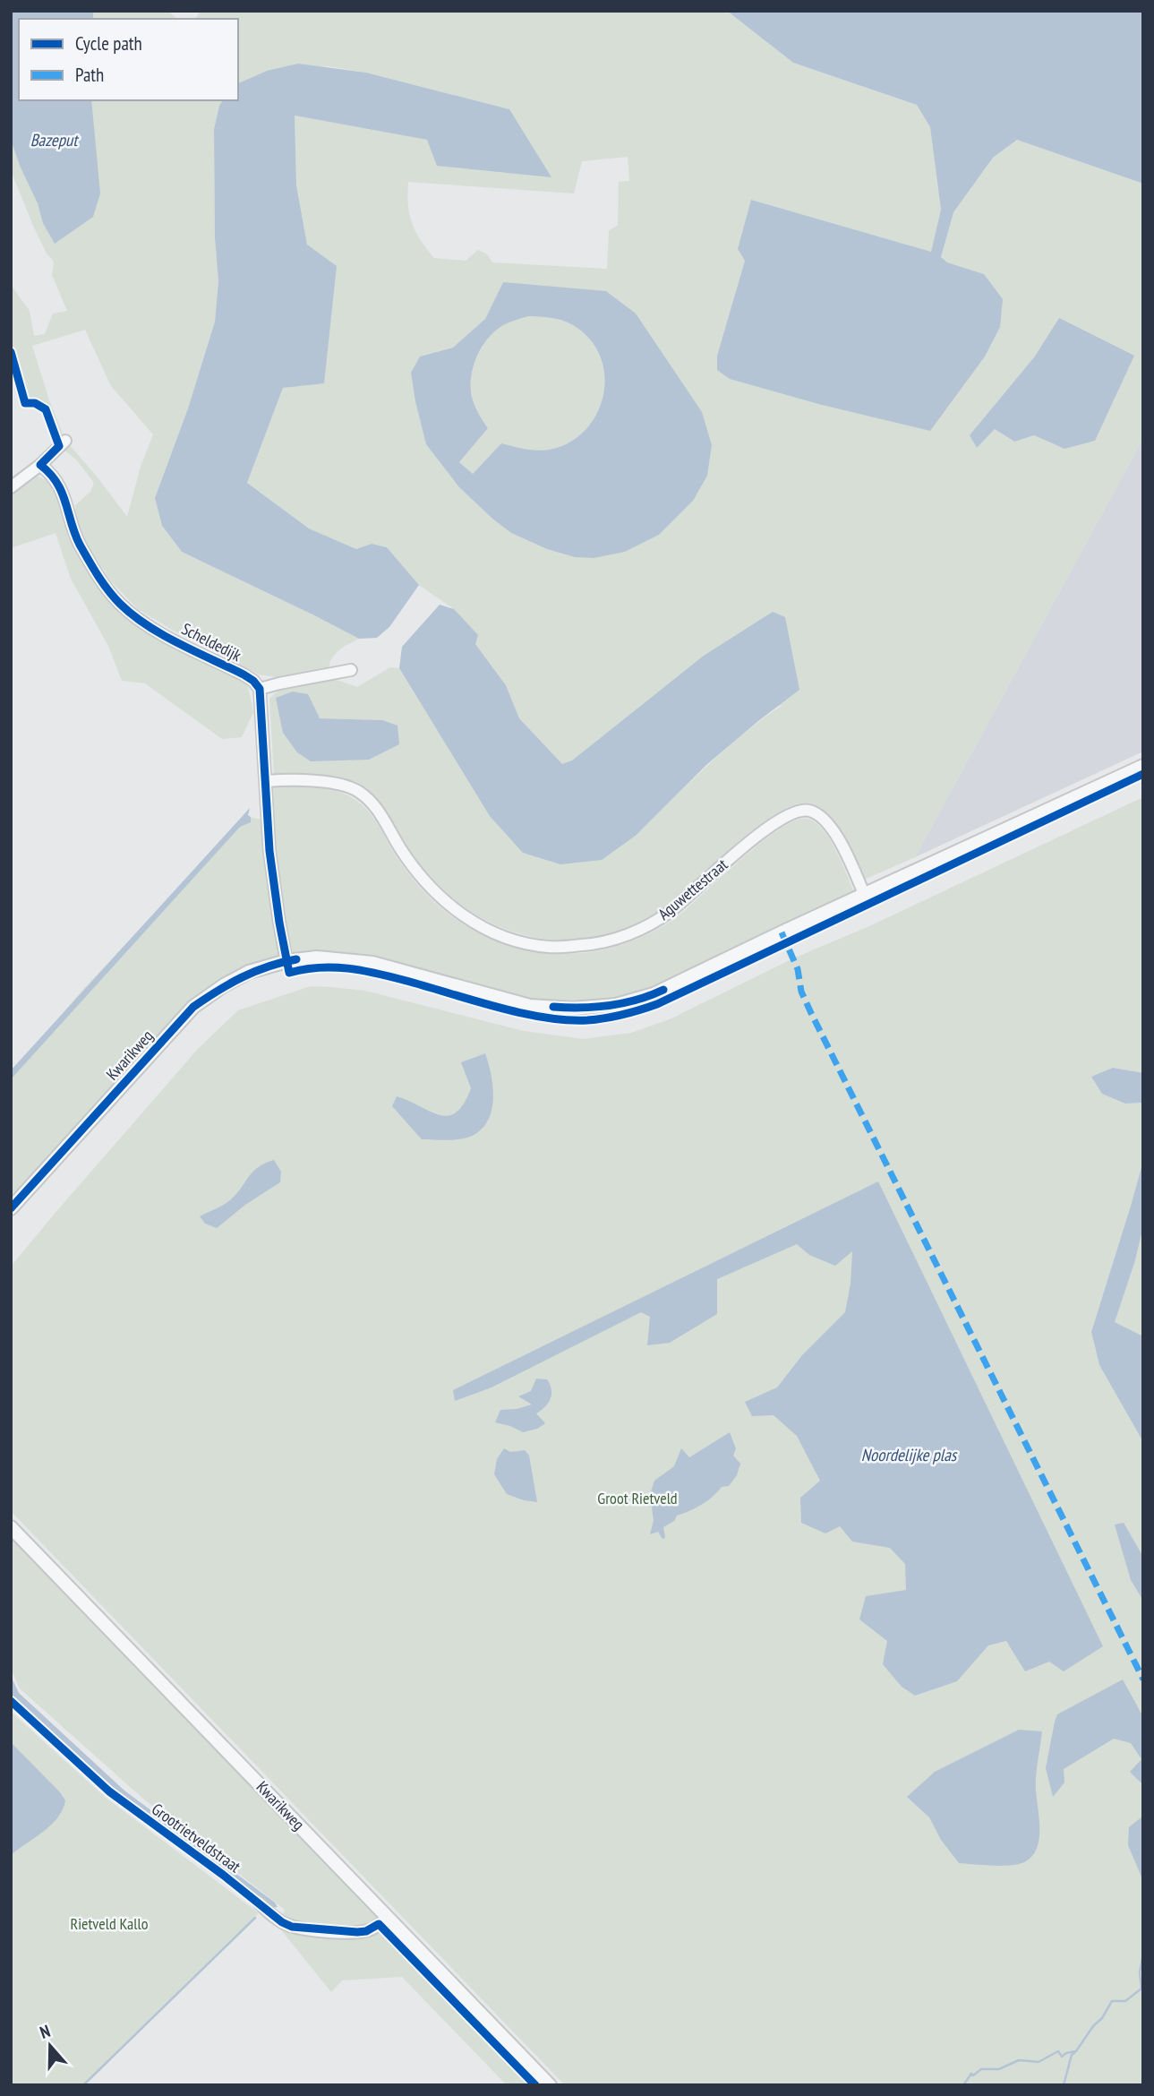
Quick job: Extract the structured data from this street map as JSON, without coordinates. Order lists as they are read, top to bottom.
{
  "streets": {
    "street": ["Scheldedijk", "Aguwettestraat", "Kwarikweg"],
    "cycle path": ["Grootrietveldstraat"]
  },
  "water": ["Bazeput", "Noordelijke plas"],
  "parks": ["Groot Rietveld", "Rietveld Kallo"],
  "legend": ["Cycle path", "Path"],
  "north": "top"
}
